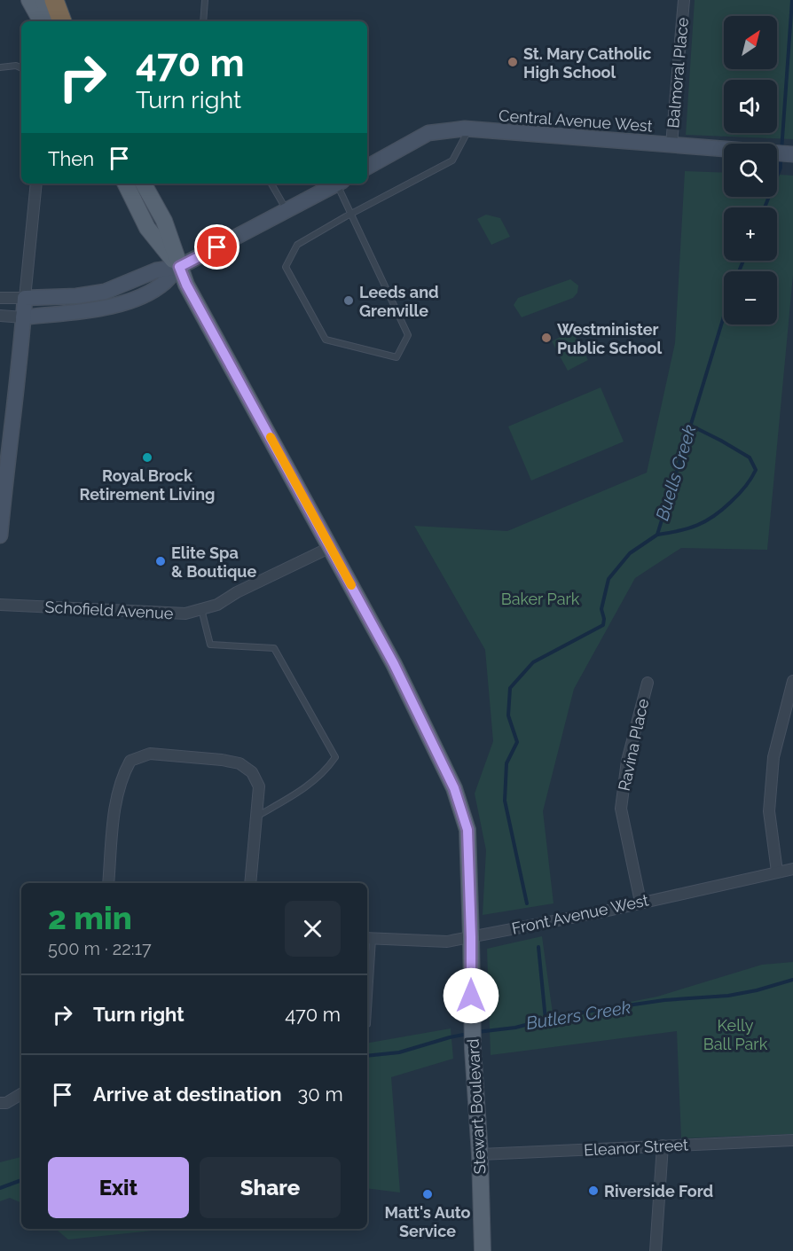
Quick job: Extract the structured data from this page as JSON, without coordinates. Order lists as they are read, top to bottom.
{
  "streets": {
    "main road": ["Stewart Boulevard"],
    "street": [
      "Balmoral Place",
      "Central Avenue West",
      "Schofield Avenue",
      "Ravina Place",
      "Front Avenue West",
      "Eleanor Street"
    ]
  },
  "crossings": [
    ["Balmoral Place", "Central Avenue West"],
    ["Schofield Avenue", "Stewart Boulevard"],
    ["Ravina Place", "Front Avenue West"],
    ["Front Avenue West", "Stewart Boulevard"],
    ["Stewart Boulevard", "Eleanor Street"]
  ],
  "water": ["Buells Creek", "Butlers Creek"],
  "parks": ["Baker Park", "Kelly Ball Park"],
  "places": [
    "St. Mary Catholic High School",
    "Leeds and Grenville",
    "Westminister Public School",
    "Royal Brock Retirement Living",
    "Elite Spa & Boutique",
    "Riverside Ford",
    "Matt's Auto Service"
  ],
  "north": "top right",
  "page": {
    "map_buttons": ["+", "−"],
    "turn": ["470 m", "Turn right"],
    "then": "Then",
    "heading": ["2 min", "500 m · 22:17"],
    "list": [
      {
        "name": "Turn right",
        "value": "470 m"
      },
      {
        "name": "Arrive at destination",
        "value": "30 m"
      }
    ],
    "buttons": ["Exit", "Share"]
  }
}
